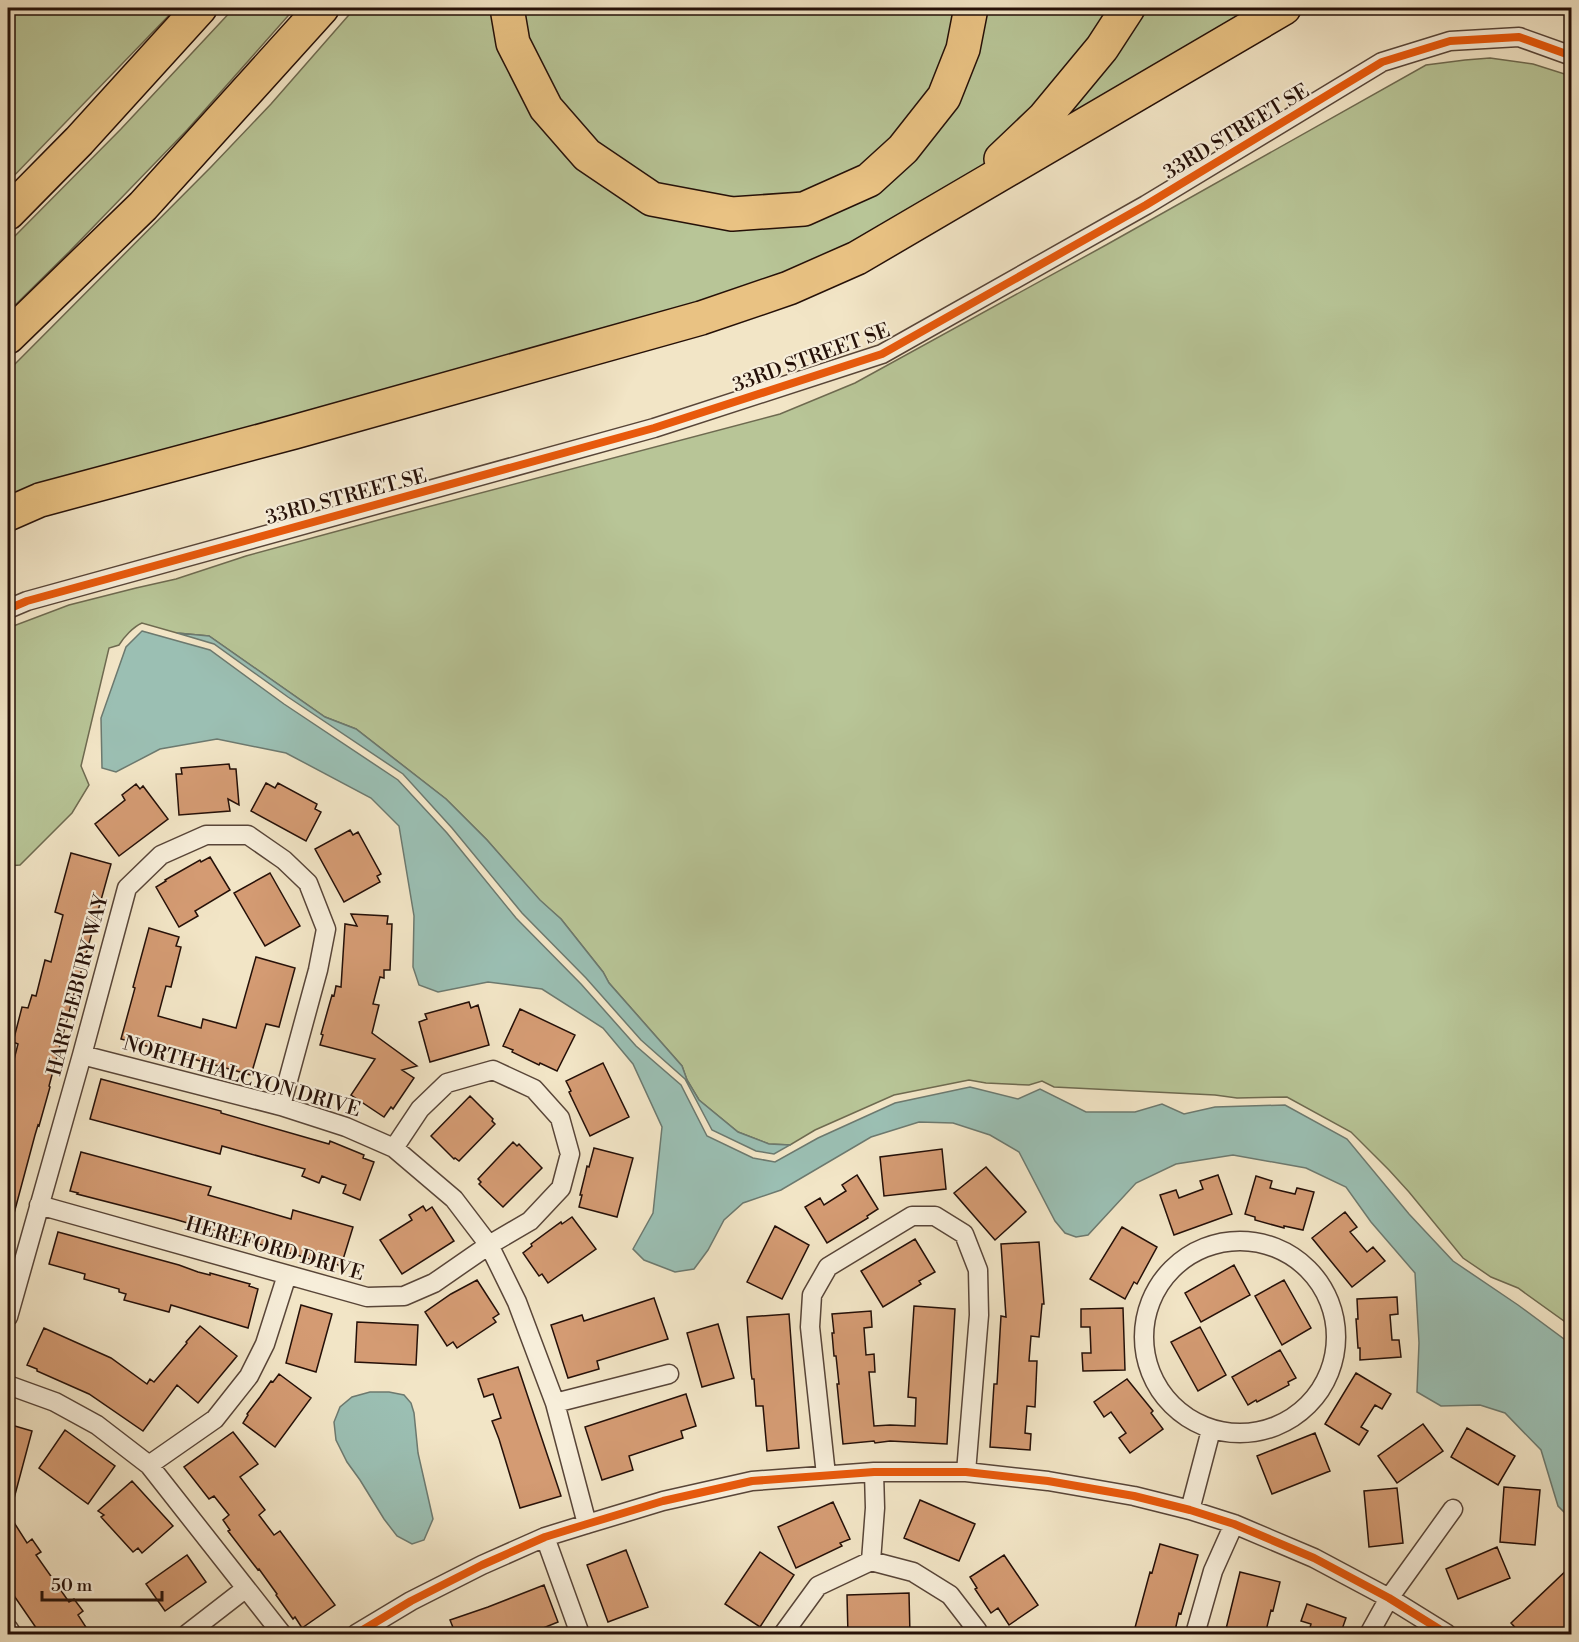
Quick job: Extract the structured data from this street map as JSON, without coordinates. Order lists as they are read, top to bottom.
{
  "streets": {
    "street": [
      "33RD STREET SE",
      "HARTLEBURY WAY",
      "NORTH HALCYON DRIVE",
      "HEREFORD DRIVE"
    ]
  },
  "crossings": [
    ["HARTLEBURY WAY", "NORTH HALCYON DRIVE"],
    ["HARTLEBURY WAY", "HEREFORD DRIVE"],
    ["NORTH HALCYON DRIVE", "HEREFORD DRIVE"]
  ],
  "scale_bar": "50 m"
}
